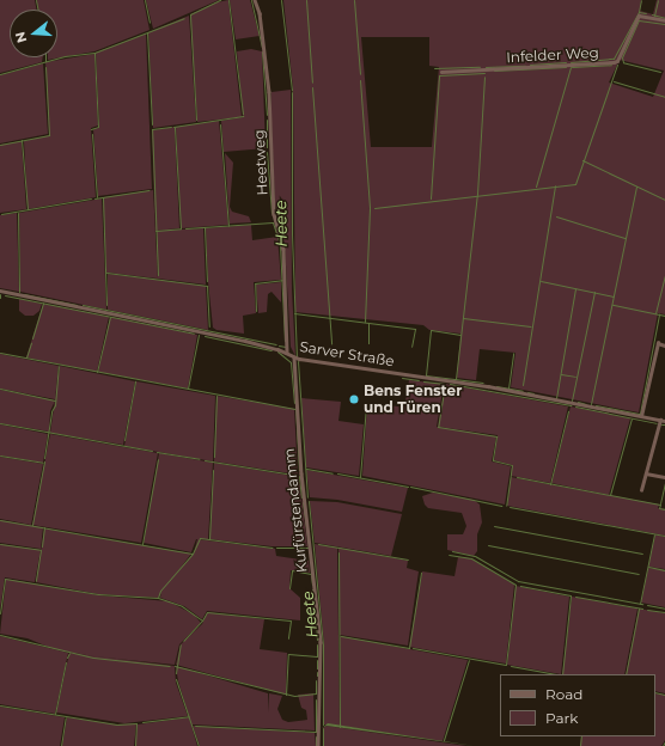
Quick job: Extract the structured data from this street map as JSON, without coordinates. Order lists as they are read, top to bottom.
{
  "streets": {
    "street": [
      "Infelder Weg",
      "Heetweg",
      "Sarver Straße",
      "Kurfürstendamm"
    ]
  },
  "crossings": [
    ["Heetweg", "Sarver Straße"],
    ["Sarver Straße", "Kurfürstendamm"]
  ],
  "water": ["Heete"],
  "places": ["Bens Fenster und Türen"],
  "legend": ["Road", "Park"],
  "north": "left"
}
